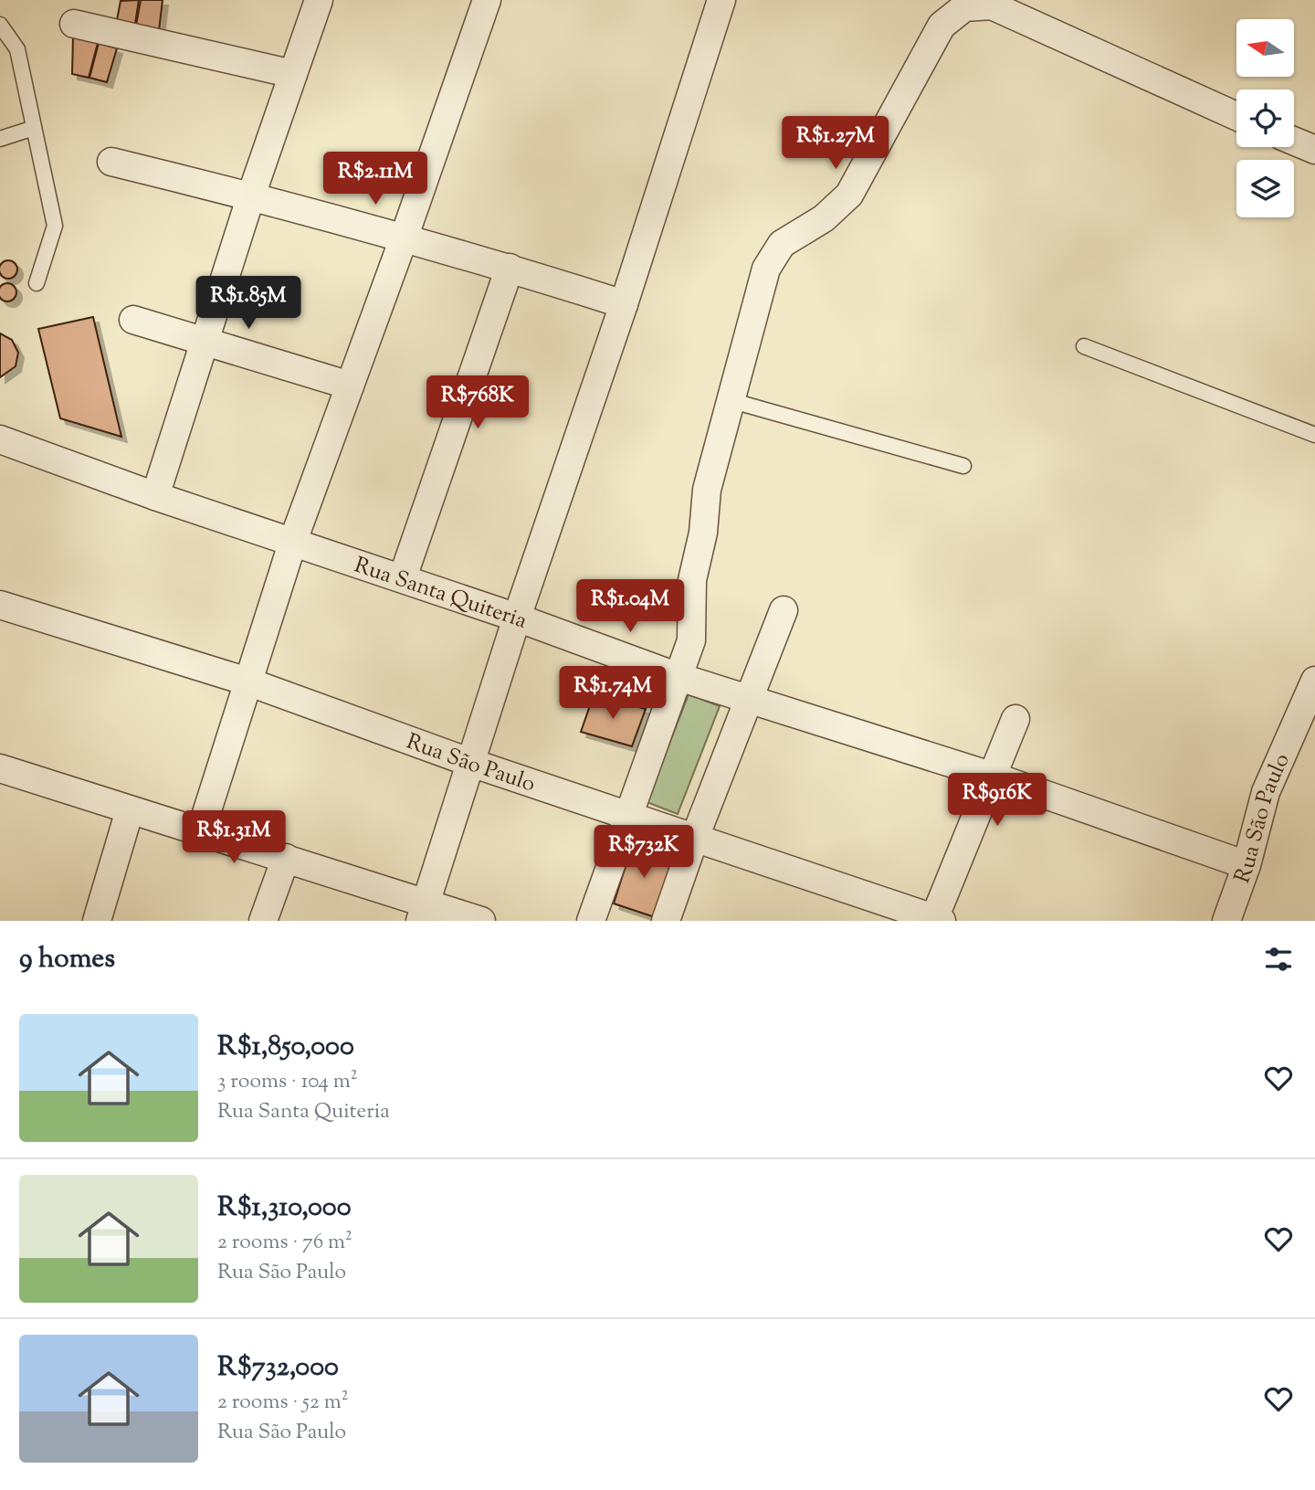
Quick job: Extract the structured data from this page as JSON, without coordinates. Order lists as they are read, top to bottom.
{
  "streets": {
    "street": ["Rua Santa Quiteria", "Rua São Paulo"]
  },
  "crossings": [
    ["Rua Santa Quiteria", "Rua São Paulo"]
  ],
  "north": "left",
  "page": {
    "price": [
      "R$1.27M",
      "R$2.11M",
      "R$1.85M",
      "R$768K",
      "R$1.04M",
      "R$1.74M",
      "R$916K",
      "R$1.31M",
      "R$732K"
    ],
    "heading": "9 homes",
    "list": [
      {
        "name": "R$1,850,000",
        "note": "3 rooms · 104 m² · Rua Santa Quiteria"
      },
      {
        "name": "R$1,310,000",
        "note": "2 rooms · 76 m² · Rua São Paulo"
      },
      {
        "name": "R$732,000",
        "note": "2 rooms · 52 m² · Rua São Paulo"
      }
    ]
  }
}
